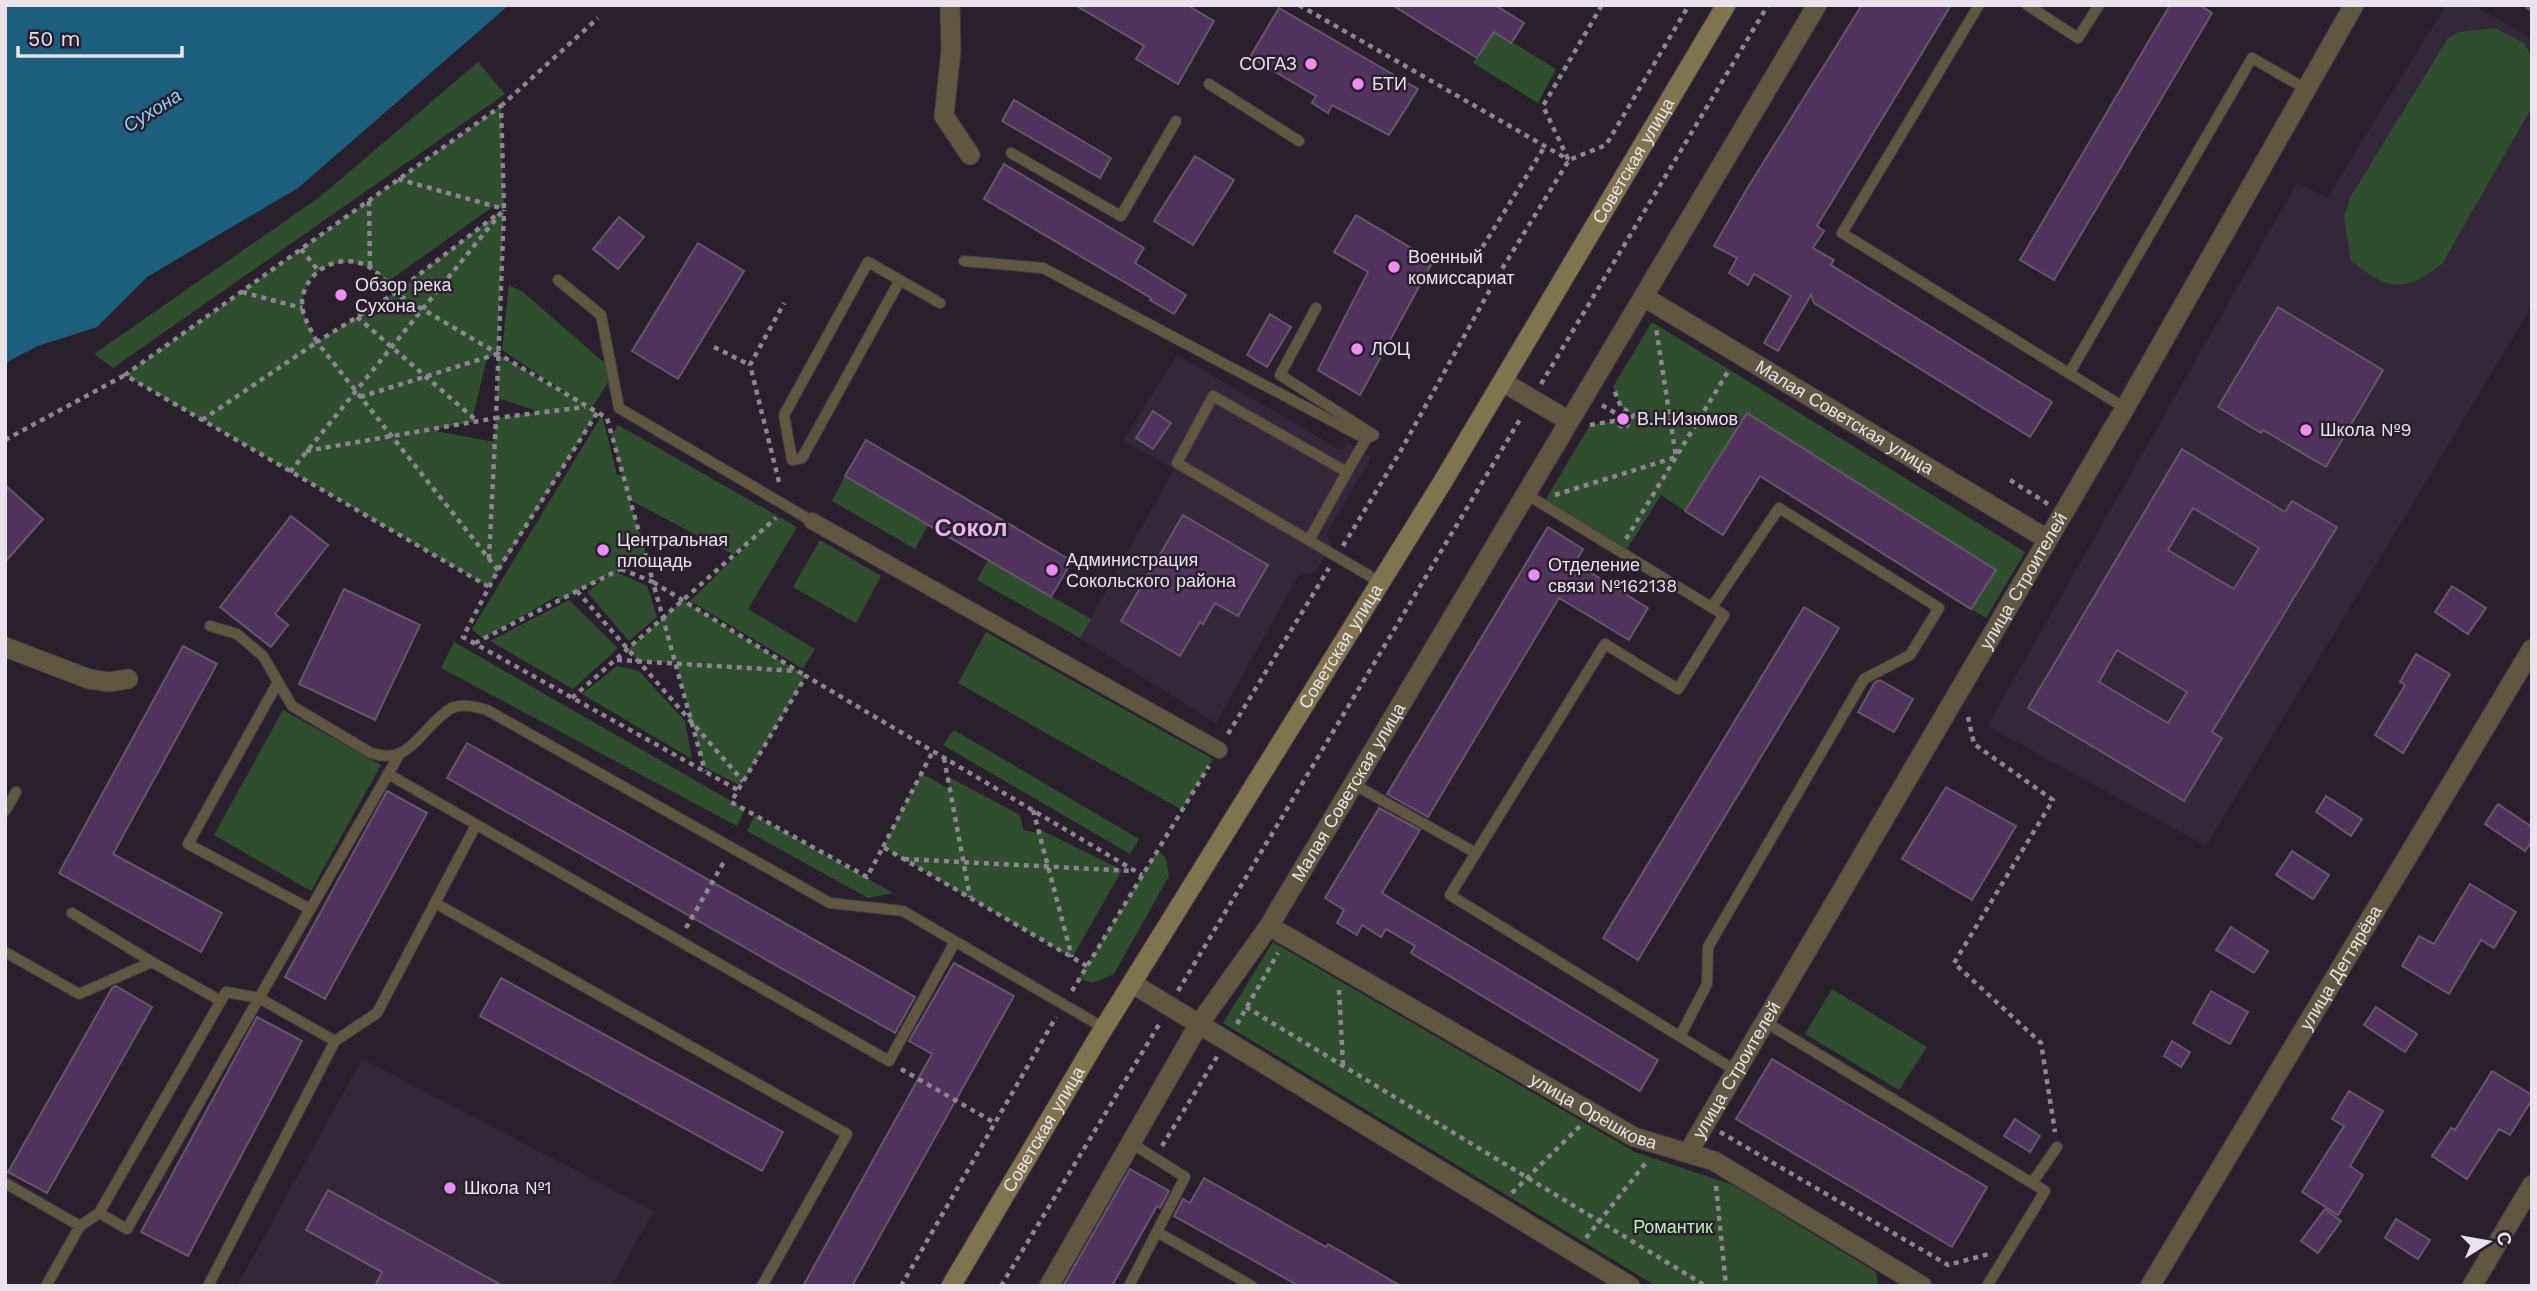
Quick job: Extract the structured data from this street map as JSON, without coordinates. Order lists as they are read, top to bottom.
{
  "streets": {
    "main road": ["Советская улица"],
    "street": [
      "Малая Советская улица",
      "улица Строителей",
      "улица Дегтярёва",
      "улица Орешкова"
    ]
  },
  "crossings": [
    ["Малая Советская улица", "улица Строителей"],
    ["Малая Советская улица", "улица Орешкова"],
    ["улица Строителей", "улица Орешкова"]
  ],
  "districts": ["Сокол"],
  "water": ["Сухона"],
  "parks": ["Романтик"],
  "places": [
    "СОГАЗ",
    "БТИ",
    "Военный комиссариат",
    "Обзор река Сухона",
    "ЛОЦ",
    "В.Н.Изюмов",
    "Школа №9",
    "Центральная площадь",
    "Администрация Сокольского района",
    "Отделение связи №162138",
    "Школа №1"
  ],
  "scale_bar": "50 m",
  "north": "right"
}
